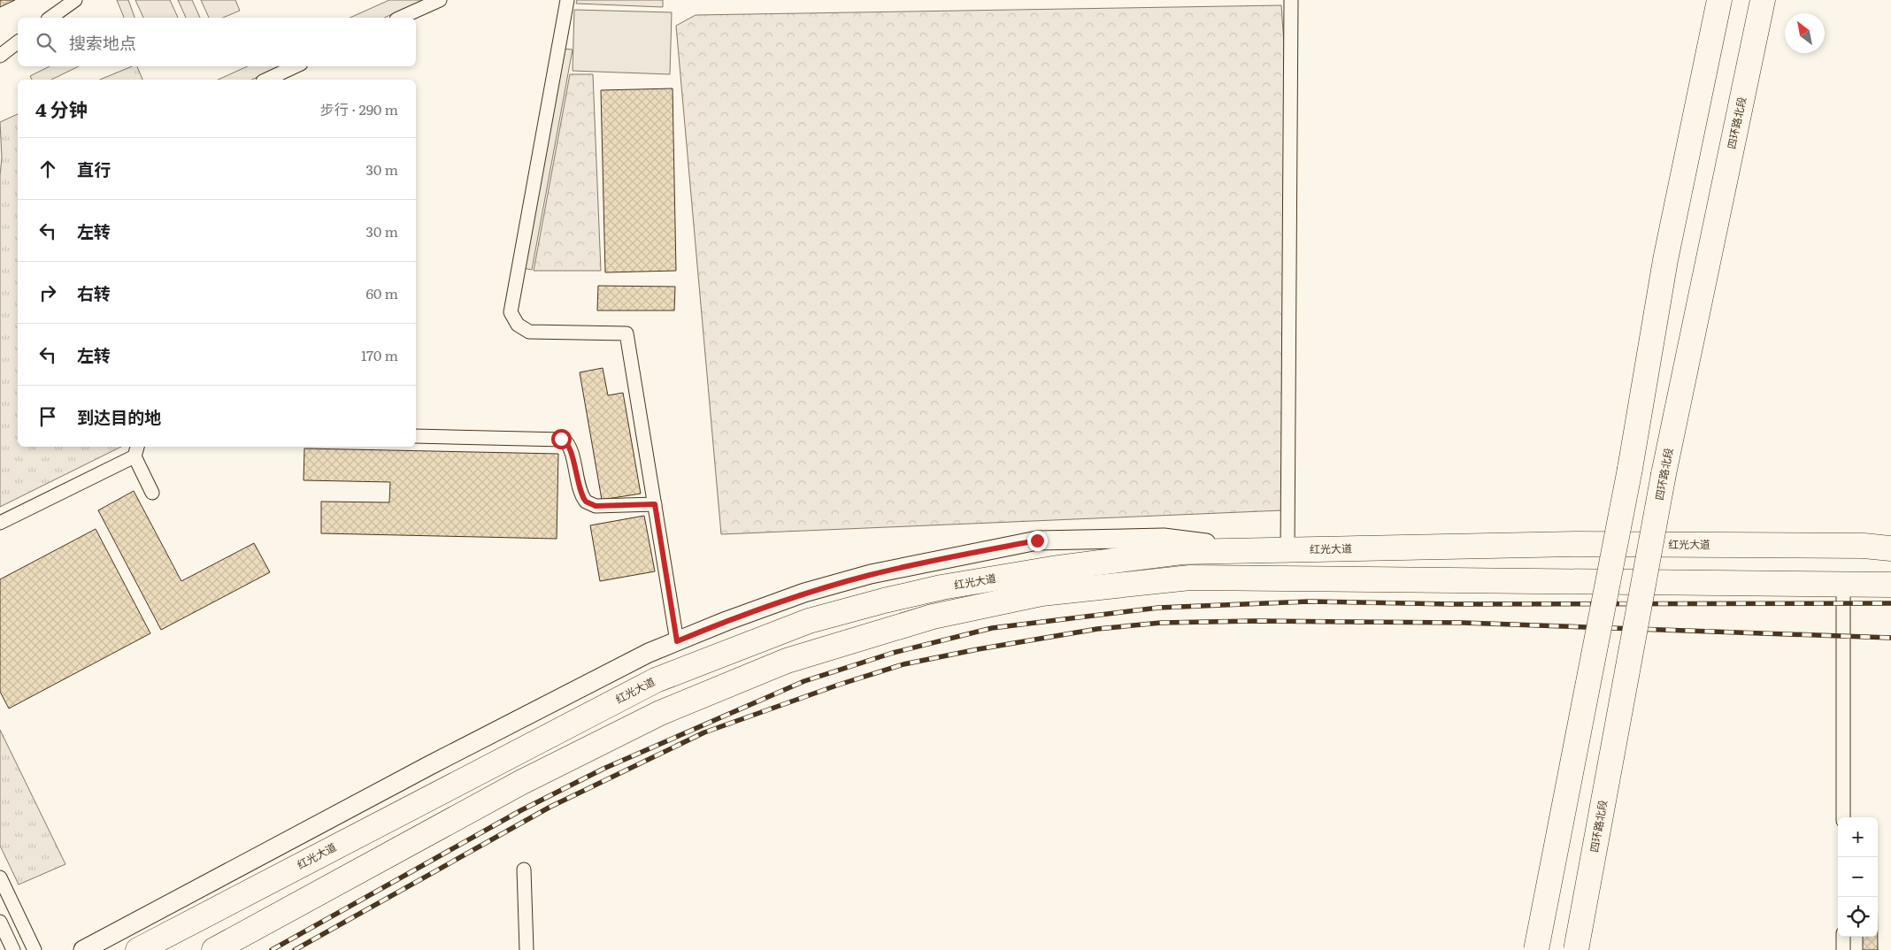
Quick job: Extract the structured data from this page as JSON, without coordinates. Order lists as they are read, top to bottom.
{
  "streets": {
    "highway": ["四环路北段", "红光大道"]
  },
  "north": "top left",
  "page": {
    "search": "搜索地点",
    "heading": ["4 分钟", "步行 · 290 m"],
    "list": [
      ["直行", "30 m"],
      ["左转", "30 m"],
      ["右转", "60 m"],
      ["左转", "170 m"],
      "到达目的地"
    ],
    "map_buttons": ["+", "−"]
  }
}
